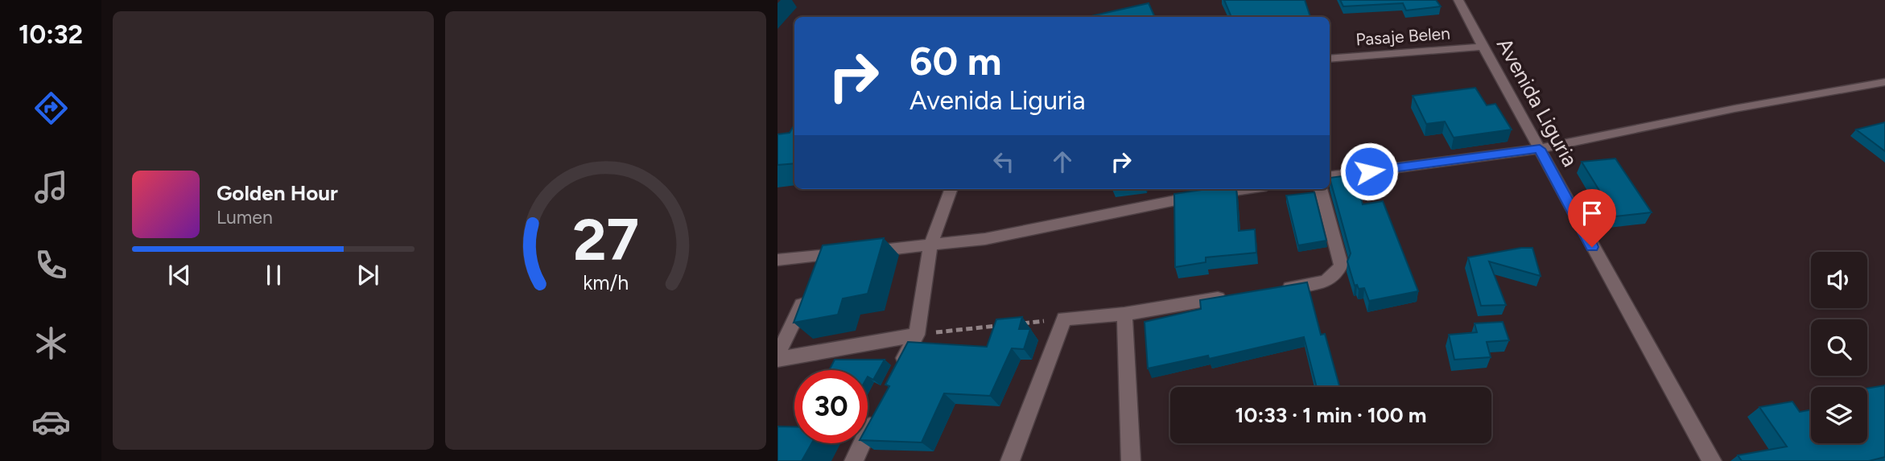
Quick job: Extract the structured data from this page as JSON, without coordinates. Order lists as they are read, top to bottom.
{
  "streets": {
    "street": ["Pasaje Belen", "Avenida Liguria"]
  },
  "crossings": [
    ["Pasaje Belen", "Avenida Liguria"]
  ],
  "page": {
    "tabs": "10:32",
    "turn": ["60 m", "Avenida Liguria"],
    "song": ["Golden Hour", "Lumen"],
    "limit": "30",
    "trip": "10:33 · 1 min · 100 m",
    "gauge": ["27", "km/h"]
  }
}
